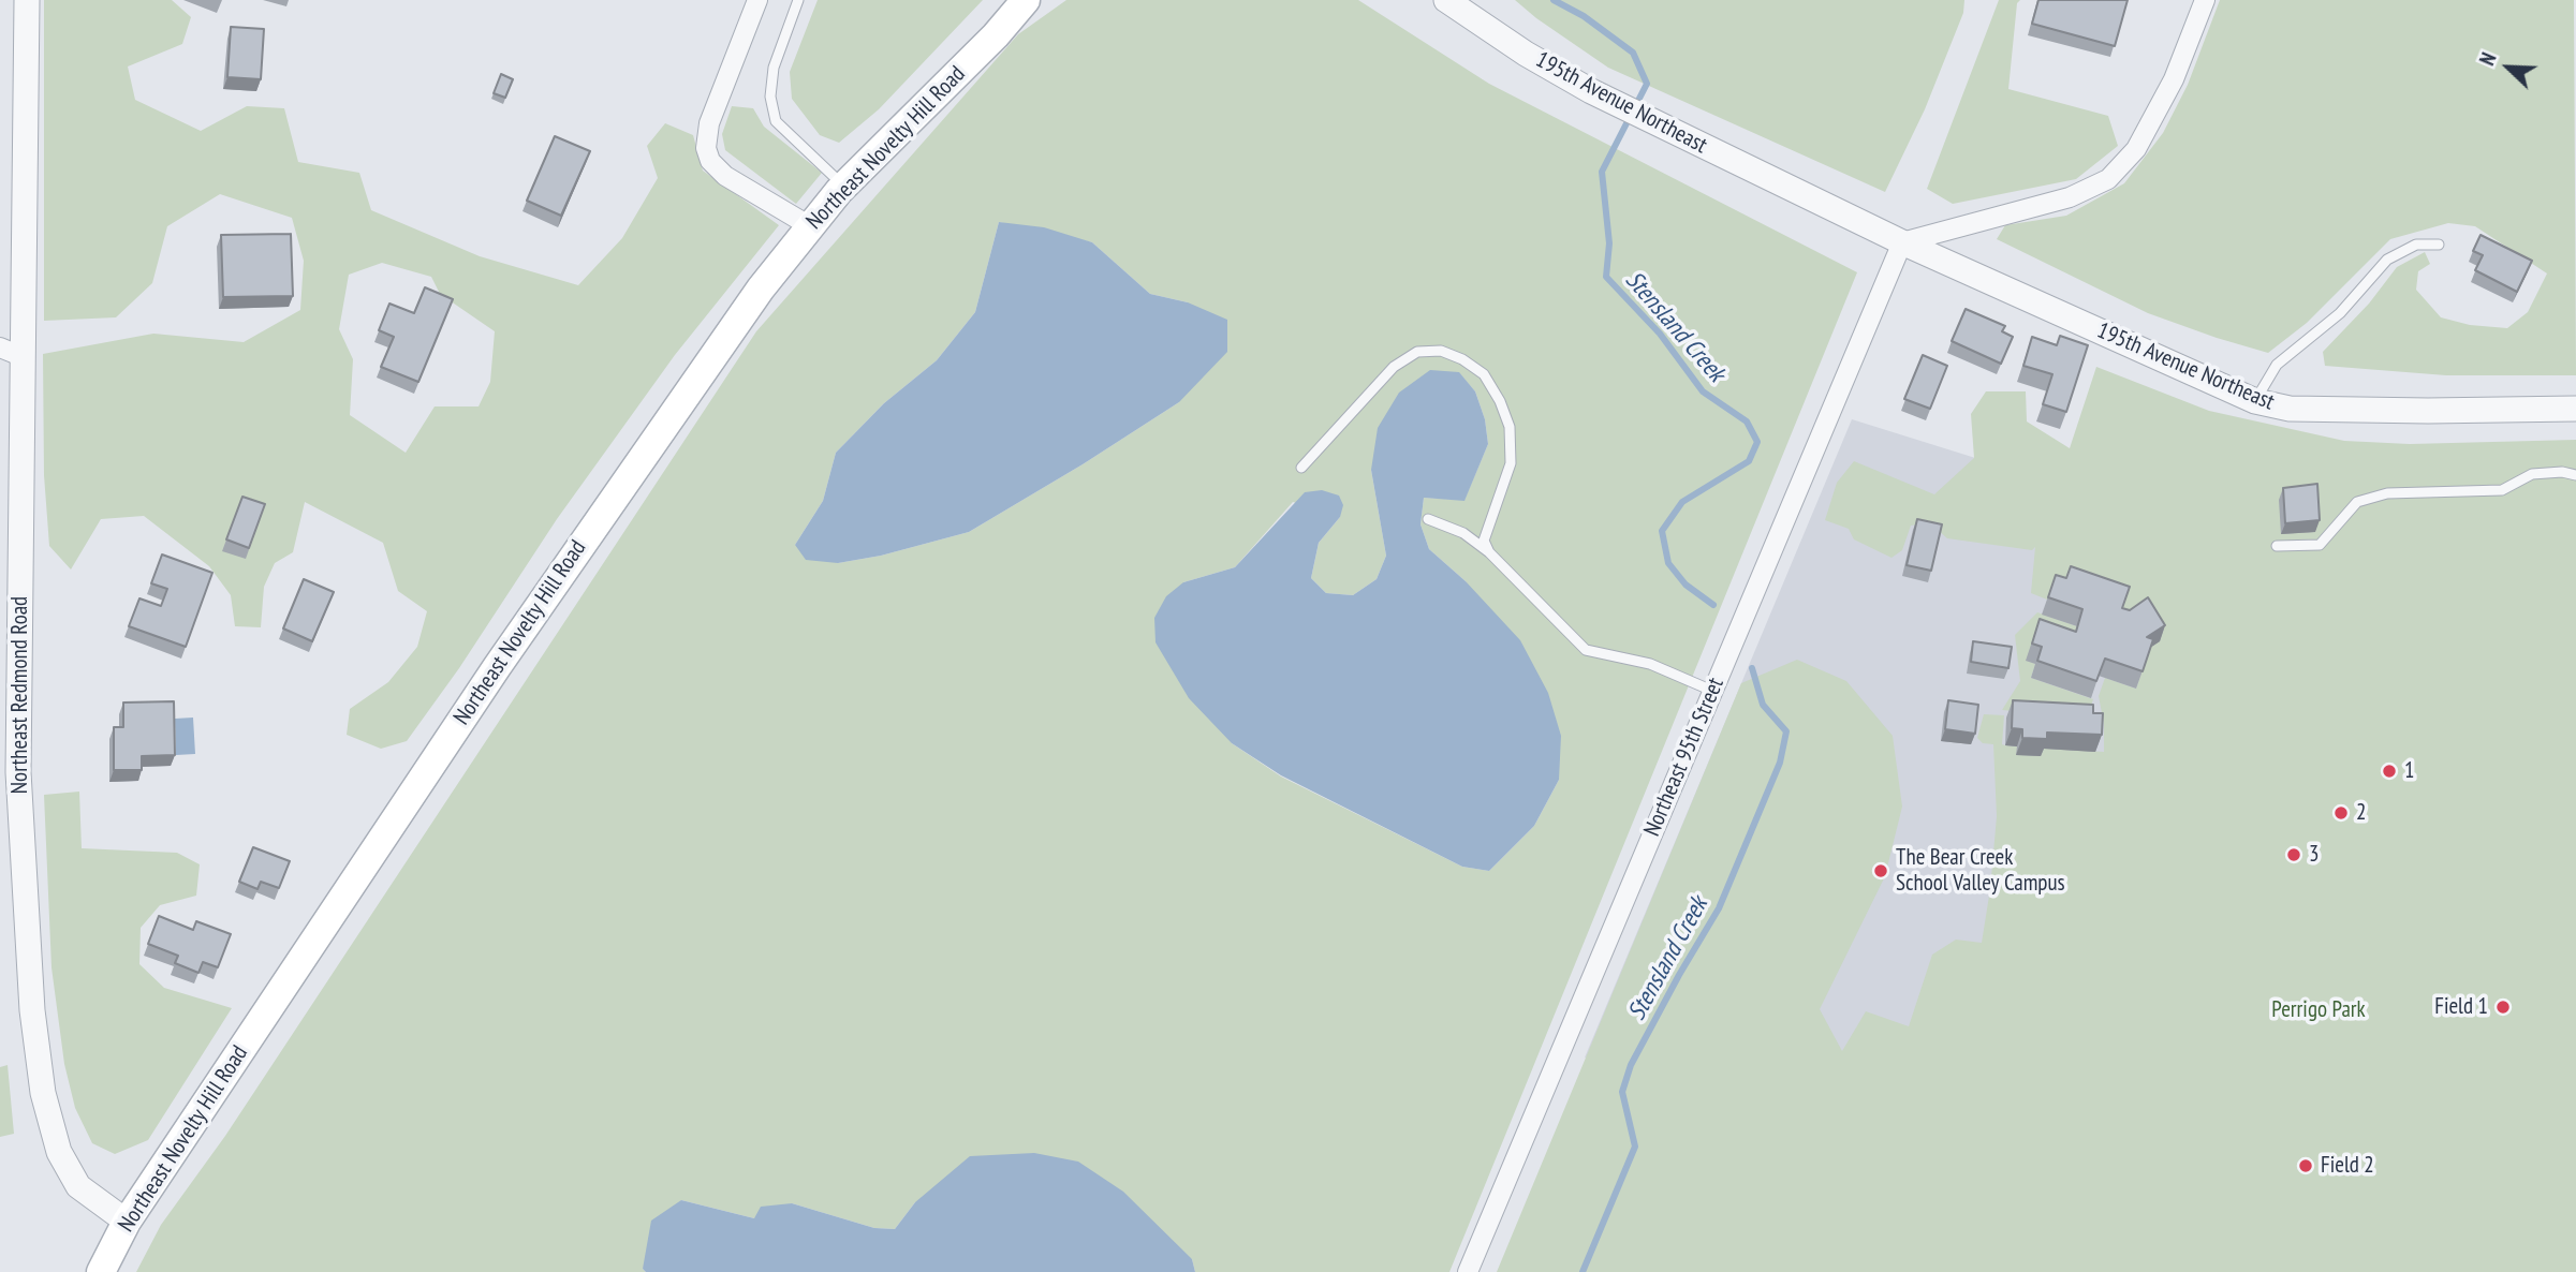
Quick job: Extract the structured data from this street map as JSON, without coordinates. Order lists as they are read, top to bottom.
{
  "streets": {
    "main road": ["Northeast Novelty Hill Road"],
    "street": ["195th Avenue Northeast", "Northeast Redmond Road", "Northeast 95th Street"]
  },
  "crossings": [
    ["195th Avenue Northeast", "Northeast 95th Street"],
    ["Northeast Novelty Hill Road", "Northeast Redmond Road"]
  ],
  "water": ["Stensland Creek"],
  "parks": ["Perrigo Park"],
  "places": [
    "1",
    "2",
    "3",
    "The Bear Creek School Valley Campus",
    "Field 1",
    "Field 2"
  ],
  "north": "top left"
}
